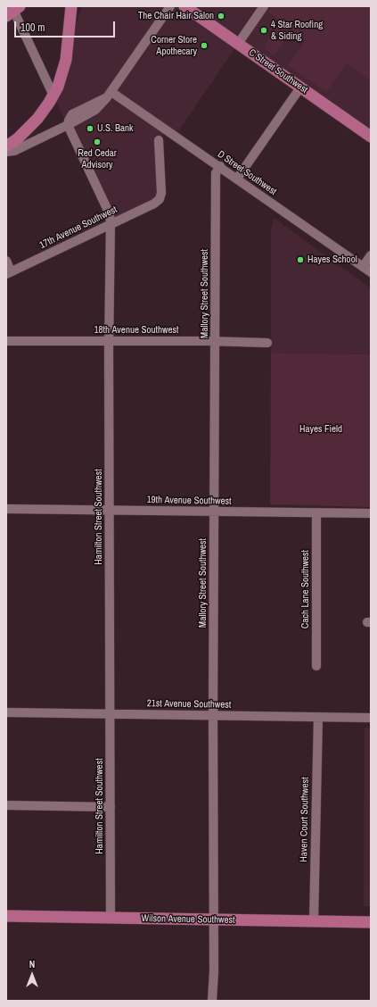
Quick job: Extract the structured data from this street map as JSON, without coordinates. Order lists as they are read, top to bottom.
{
  "streets": {
    "main road": ["C Street Southwest", "Wilson Avenue Southwest"],
    "street": [
      "D Street Southwest",
      "17th Avenue Southwest",
      "Mallory Street Southwest",
      "18th Avenue Southwest",
      "19th Avenue Southwest",
      "Hamilton Street Southwest",
      "Cach Lane Southwest",
      "21st Avenue Southwest",
      "Haven Court Southwest"
    ]
  },
  "crossings": [
    ["D Street Southwest", "Mallory Street Southwest"],
    ["17th Avenue Southwest", "Hamilton Street Southwest"],
    ["Mallory Street Southwest", "18th Avenue Southwest"],
    ["Mallory Street Southwest", "19th Avenue Southwest"],
    ["Mallory Street Southwest", "21st Avenue Southwest"],
    ["Mallory Street Southwest", "Wilson Avenue Southwest"],
    ["18th Avenue Southwest", "Hamilton Street Southwest"],
    ["19th Avenue Southwest", "Hamilton Street Southwest"],
    ["19th Avenue Southwest", "Cach Lane Southwest"],
    ["Hamilton Street Southwest", "21st Avenue Southwest"],
    ["Hamilton Street Southwest", "Wilson Avenue Southwest"],
    ["21st Avenue Southwest", "Haven Court Southwest"],
    ["Haven Court Southwest", "Wilson Avenue Southwest"]
  ],
  "parks": ["Hayes Field"],
  "places": [
    "The Chair Hair Salon",
    "4 Star Roofing & Siding",
    "Corner Store Apothecary",
    "U.S. Bank",
    "Red Cedar Advisory",
    "Hayes School"
  ],
  "scale_bar": "100 m",
  "north": "top"
}
